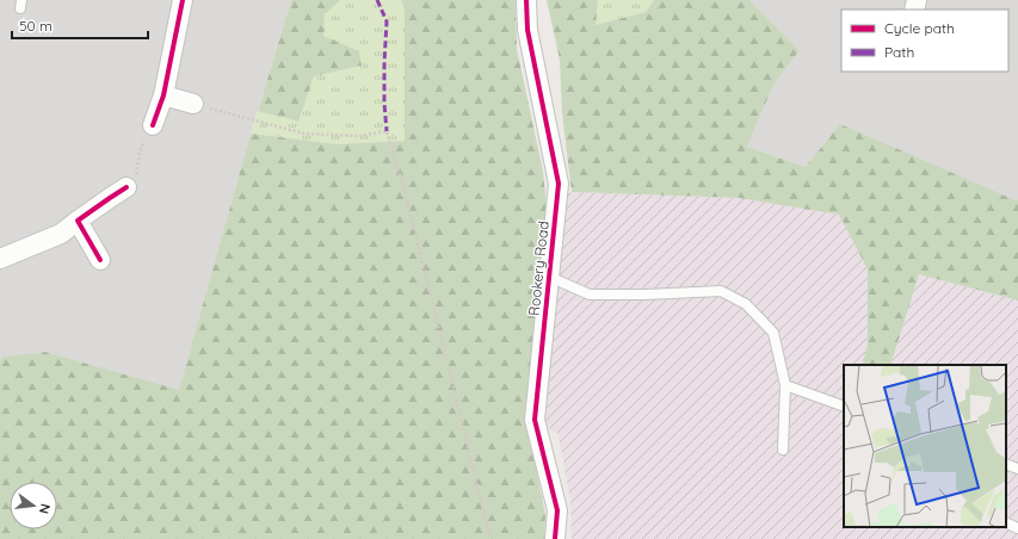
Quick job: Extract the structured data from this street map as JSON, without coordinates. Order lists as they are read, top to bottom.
{
  "streets": {
    "street": ["Rookery Road"]
  },
  "legend": ["Cycle path", "Path"],
  "scale_bar": "50 m",
  "north": "right"
}
